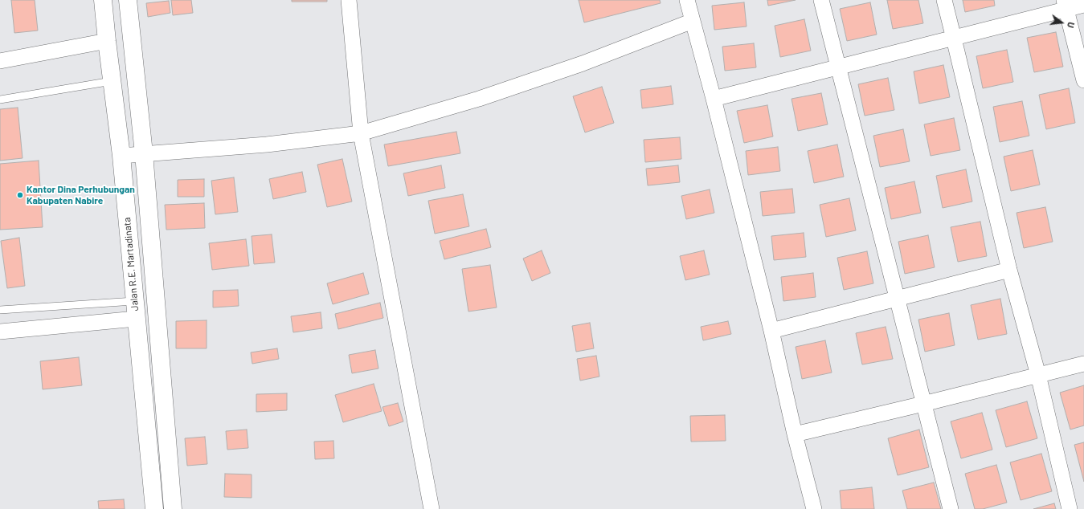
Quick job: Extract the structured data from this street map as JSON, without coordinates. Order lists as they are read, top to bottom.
{
  "streets": {
    "highway": ["Jalan R.E. Martadinata"]
  },
  "places": ["Kantor Dina Perhubungan Kabupaten Nabire"],
  "north": "right"
}
